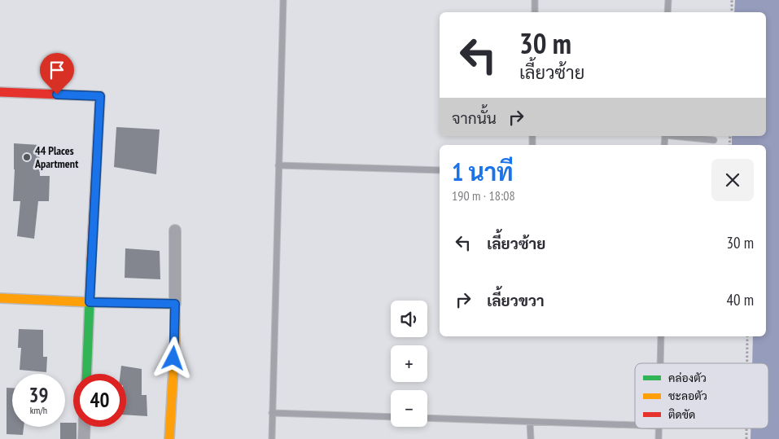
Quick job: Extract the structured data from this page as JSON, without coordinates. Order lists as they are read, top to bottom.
{
  "places": ["44 Places Apartment"],
  "legend": ["คล่องตัว", "ชะลอตัว", "ติดขัด"],
  "page": {
    "turn": ["30 m", "เลี้ยวซ้าย"],
    "then": "จากนั้น",
    "heading": ["1 นาที", "190 m · 18:08"],
    "list": [
      {
        "name": "เลี้ยวซ้าย",
        "value": "30 m"
      },
      {
        "name": "เลี้ยวขวา",
        "value": "40 m"
      }
    ],
    "map_buttons": ["+", "−"],
    "speed": "39 km/h",
    "limit": "40"
  }
}
